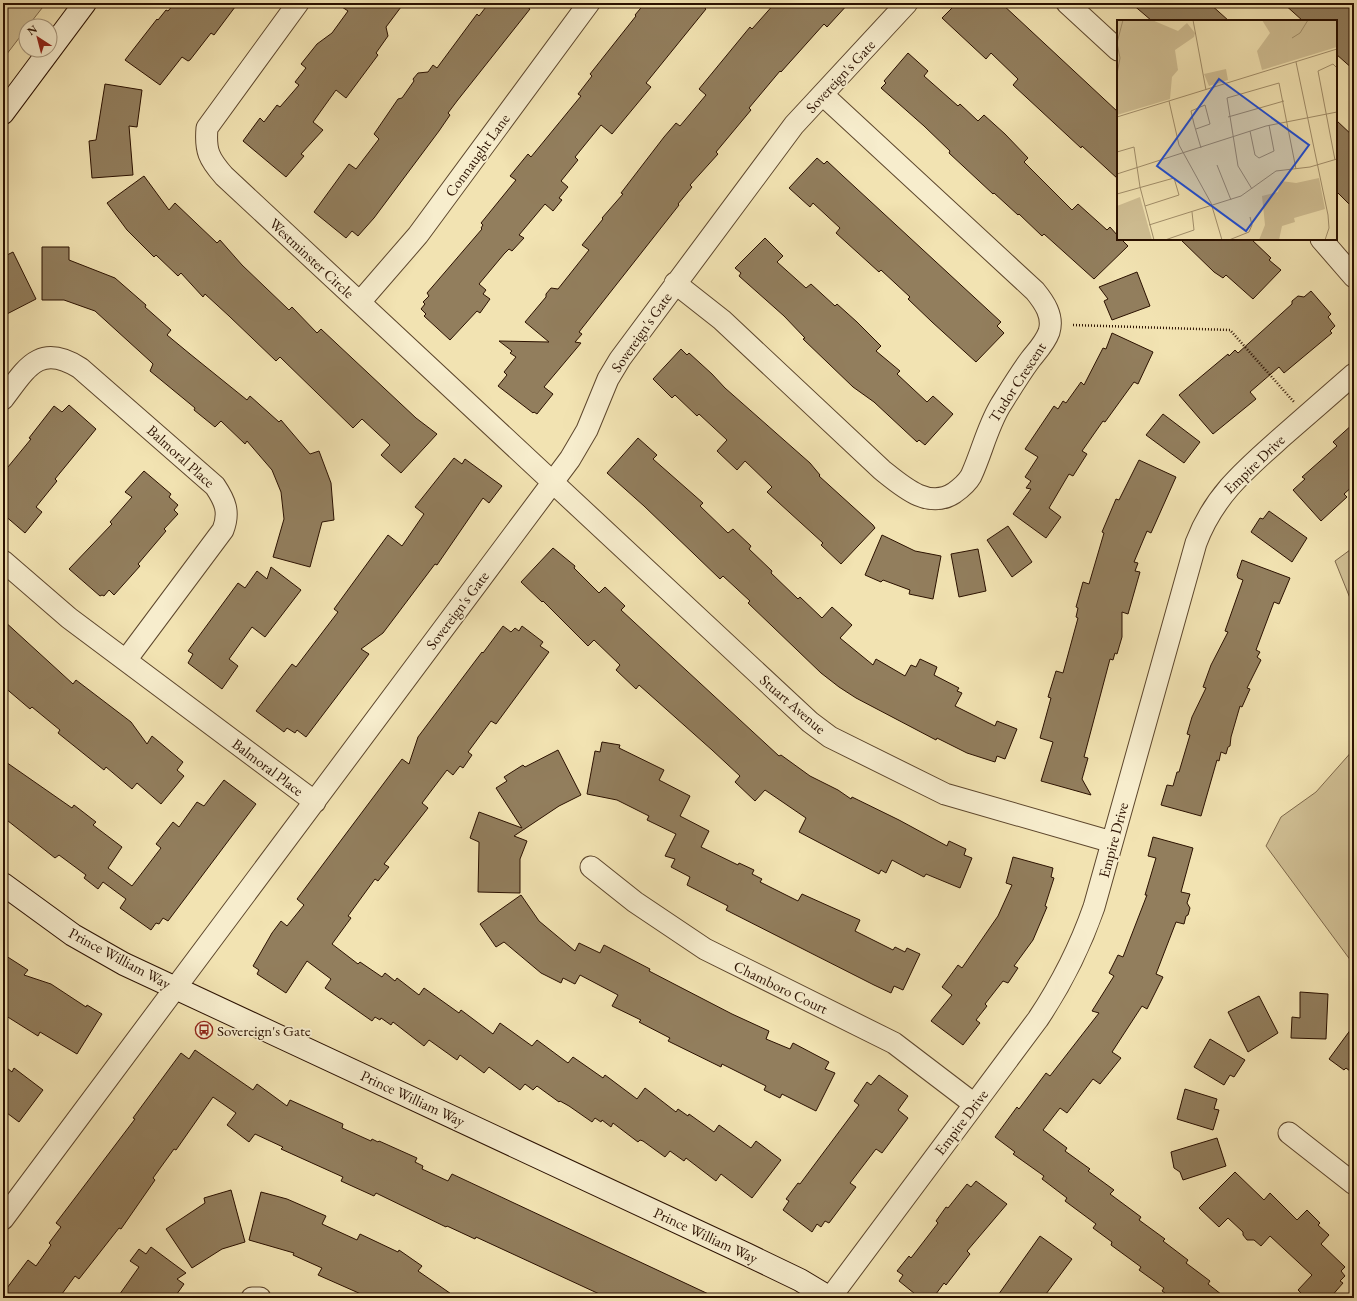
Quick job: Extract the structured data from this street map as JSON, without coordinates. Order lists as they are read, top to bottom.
{
  "streets": {
    "street": [
      "Sovereign's Gate",
      "Connaught Lane",
      "Westminster Circle",
      "Tudor Crescent",
      "Balmoral Place",
      "Empire Drive",
      "Stuart Avenue",
      "Prince William Way",
      "Chamboro Court"
    ]
  },
  "crossings": [
    ["Sovereign's Gate", "Westminster Circle"],
    ["Sovereign's Gate", "Tudor Crescent"],
    ["Sovereign's Gate", "Balmoral Place"],
    ["Sovereign's Gate", "Stuart Avenue"],
    ["Sovereign's Gate", "Prince William Way"],
    ["Connaught Lane", "Westminster Circle"],
    ["Westminster Circle", "Stuart Avenue"],
    ["Empire Drive", "Stuart Avenue"],
    ["Empire Drive", "Prince William Way"],
    ["Empire Drive", "Chamboro Court"]
  ],
  "places": {
    "bus stop": ["Sovereign's Gate"]
  },
  "north": "top left"
}
